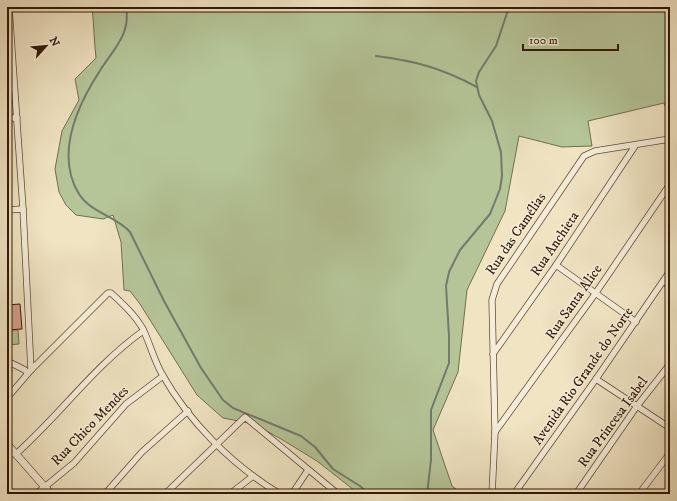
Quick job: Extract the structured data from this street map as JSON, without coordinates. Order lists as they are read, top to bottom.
{
  "streets": {
    "street": [
      "Rua das Camélias",
      "Rua Anchieta",
      "Rua Santa Alice",
      "Avenida Rio Grande do Norte",
      "Rua Princesa Isabel",
      "Rua Chico Mendes"
    ]
  },
  "crossings": [
    ["Rua das Camélias", "Rua Anchieta"],
    ["Rua das Camélias", "Rua Santa Alice"]
  ],
  "scale_bar": "100 m",
  "north": "top right"
}
